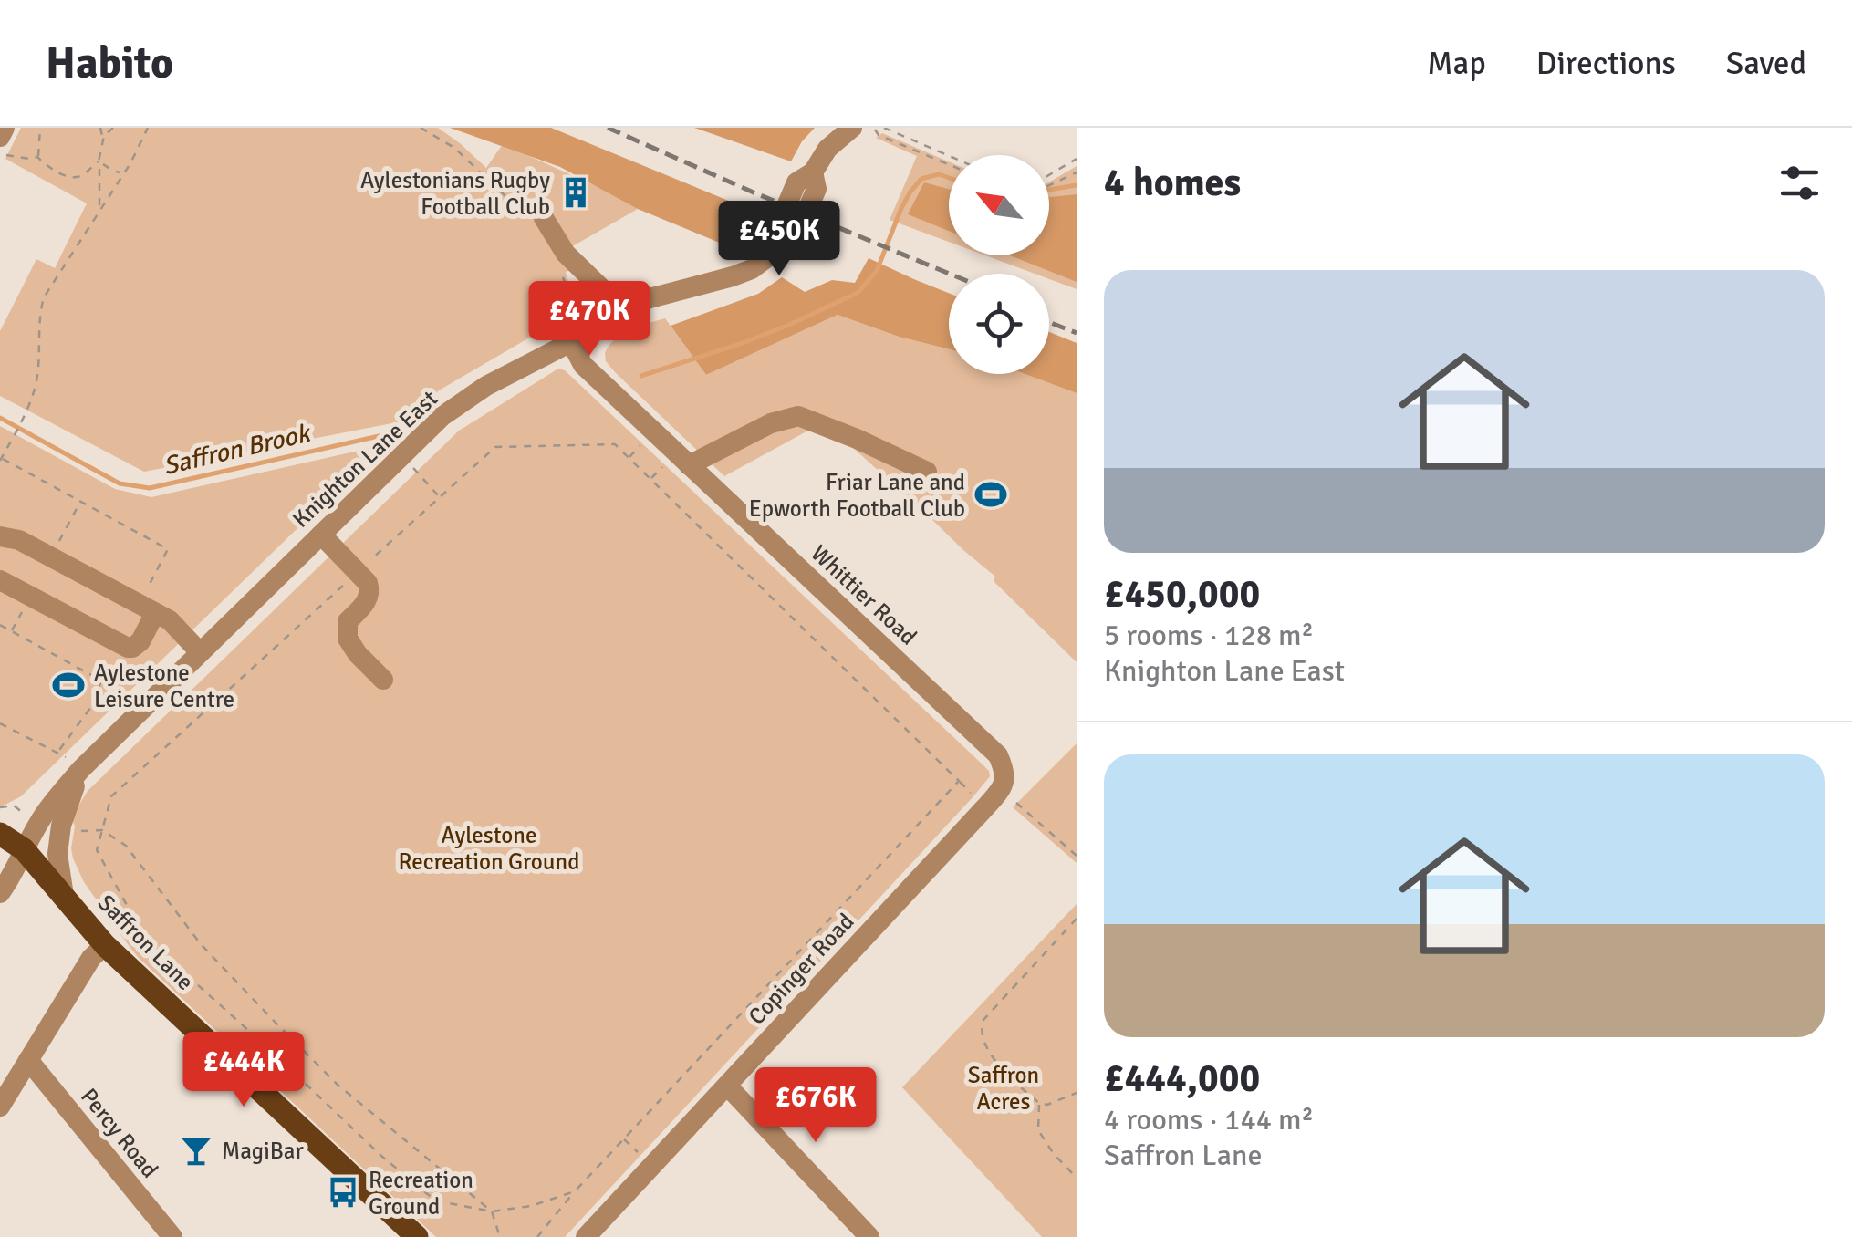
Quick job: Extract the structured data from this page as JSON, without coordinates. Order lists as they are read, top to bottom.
{
  "streets": {
    "main road": ["Saffron Lane"],
    "street": [
      "Knighton Lane East",
      "Whittier Road",
      "Copinger Road",
      "Percy Road"
    ]
  },
  "crossings": [
    ["Knighton Lane East", "Whittier Road"],
    ["Knighton Lane East", "Saffron Lane"],
    ["Whittier Road", "Copinger Road"]
  ],
  "water": ["Saffron Brook"],
  "parks": ["Aylestone Recreation Ground", "Saffron Acres"],
  "places": {
    "building": ["Aylestonians Rugby Football Club"],
    "sports": ["Friar Lane and Epworth Football Club", "Aylestone Leisure Centre"],
    "bar": ["MagiBar"],
    "bus stop": ["Recreation Ground"]
  },
  "north": "top left",
  "page": {
    "header": "Habito",
    "nav": ["Map", "Directions", "Saved"],
    "heading": "4 homes",
    "price": [
      "£450K",
      "£470K",
      "£444K",
      "£676K"
    ],
    "list": [
      {
        "name": "£450,000",
        "note": "5 rooms · 128 m² · Knighton Lane East"
      },
      {
        "name": "£444,000",
        "note": "4 rooms · 144 m² · Saffron Lane"
      }
    ]
  }
}
